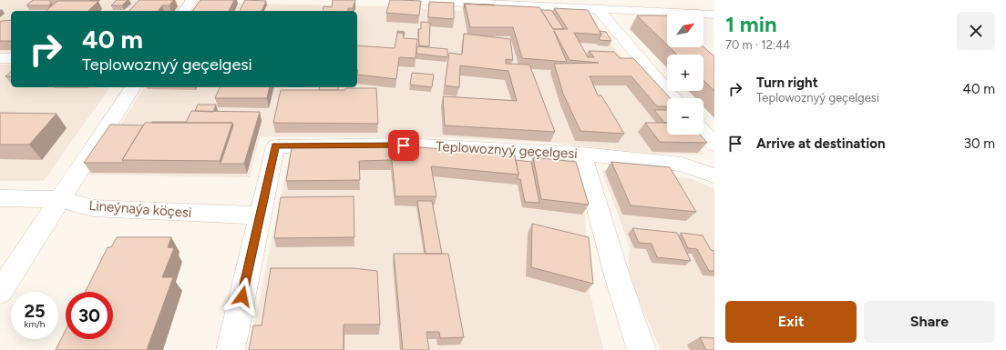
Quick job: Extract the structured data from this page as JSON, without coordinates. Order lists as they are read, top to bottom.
{
  "streets": {
    "street": ["Teplowoznyý geçelgesi", "Lineýnaýa köçesi"]
  },
  "crossings": [
    ["Teplowoznyý geçelgesi", "Lineýnaýa köçesi"]
  ],
  "north": "top right",
  "page": {
    "heading": ["1 min", "70 m · 12:44"],
    "map_buttons": ["+", "−"],
    "turn": ["40 m", "Teplowoznyý geçelgesi"],
    "list": [
      {
        "name": "Turn right",
        "note": "Teplowoznyý geçelgesi",
        "value": "40 m"
      },
      {
        "name": "Arrive at destination",
        "value": "30 m"
      }
    ],
    "speed": "25 km/h",
    "limit": "30",
    "buttons": ["Exit", "Share"]
  }
}
